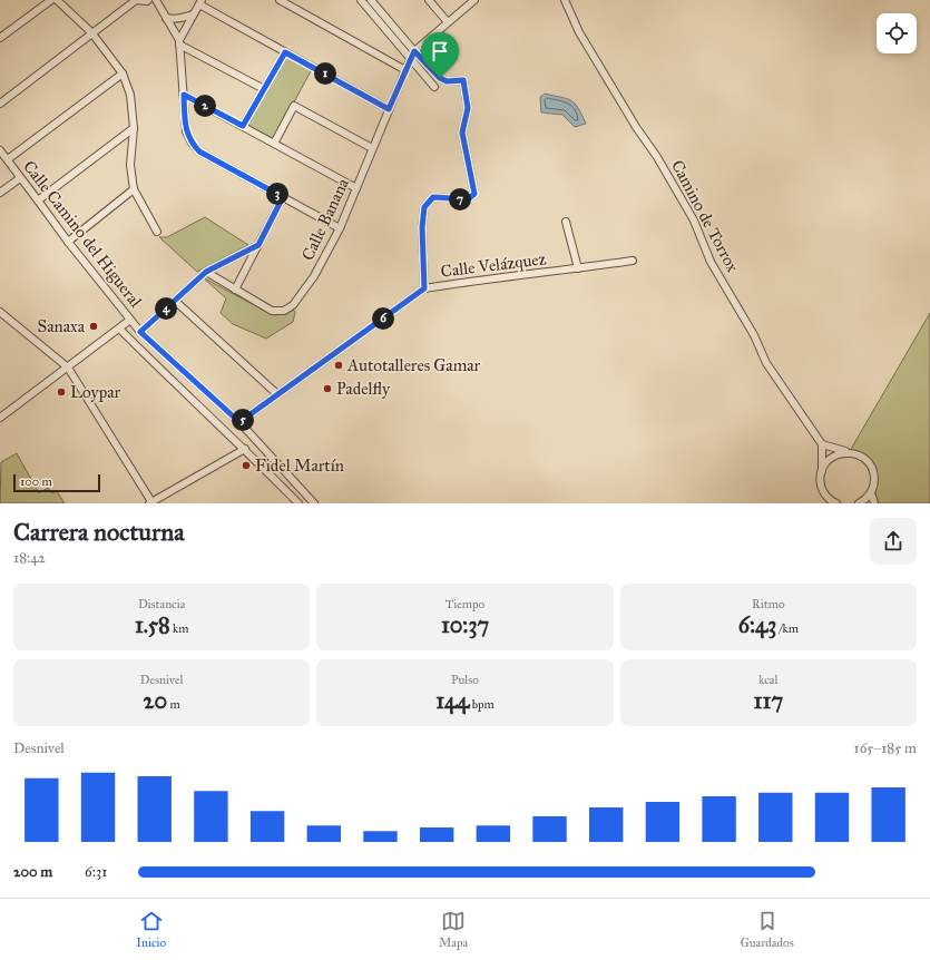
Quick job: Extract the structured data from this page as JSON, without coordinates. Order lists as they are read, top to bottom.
{
  "streets": {
    "street": [
      "Camino de Torrox",
      "Calle Banana",
      "Calle Camino del Higueral",
      "Calle Velázquez"
    ]
  },
  "crossings": [
    ["Calle Camino del Higueral", "Calle Velázquez"]
  ],
  "places": [
    "Sanaxa",
    "Autotalleres Gamar",
    "Padelfly",
    "Loypar",
    "Fidel Martín"
  ],
  "scale_bar": "100 m",
  "page": {
    "pins": [
      "1",
      "2",
      "3",
      "7",
      "4",
      "6",
      "5"
    ],
    "scale": "100 m",
    "heading": ["Carrera nocturna", "18:42"],
    "stats": [
      ["Distancia", "1.58 km"],
      ["Tiempo", "10:37"],
      ["Ritmo", "6:43 /km"],
      ["Desnivel", "20 m"],
      ["Pulso", "144 bpm"],
      ["kcal", "117"]
    ],
    "chart": ["Desnivel", "165–185 m"],
    "list": [
      {
        "name": "200 m",
        "note": "6:31"
      }
    ],
    "tabs": ["Inicio", "Mapa", "Guardados"]
  }
}
